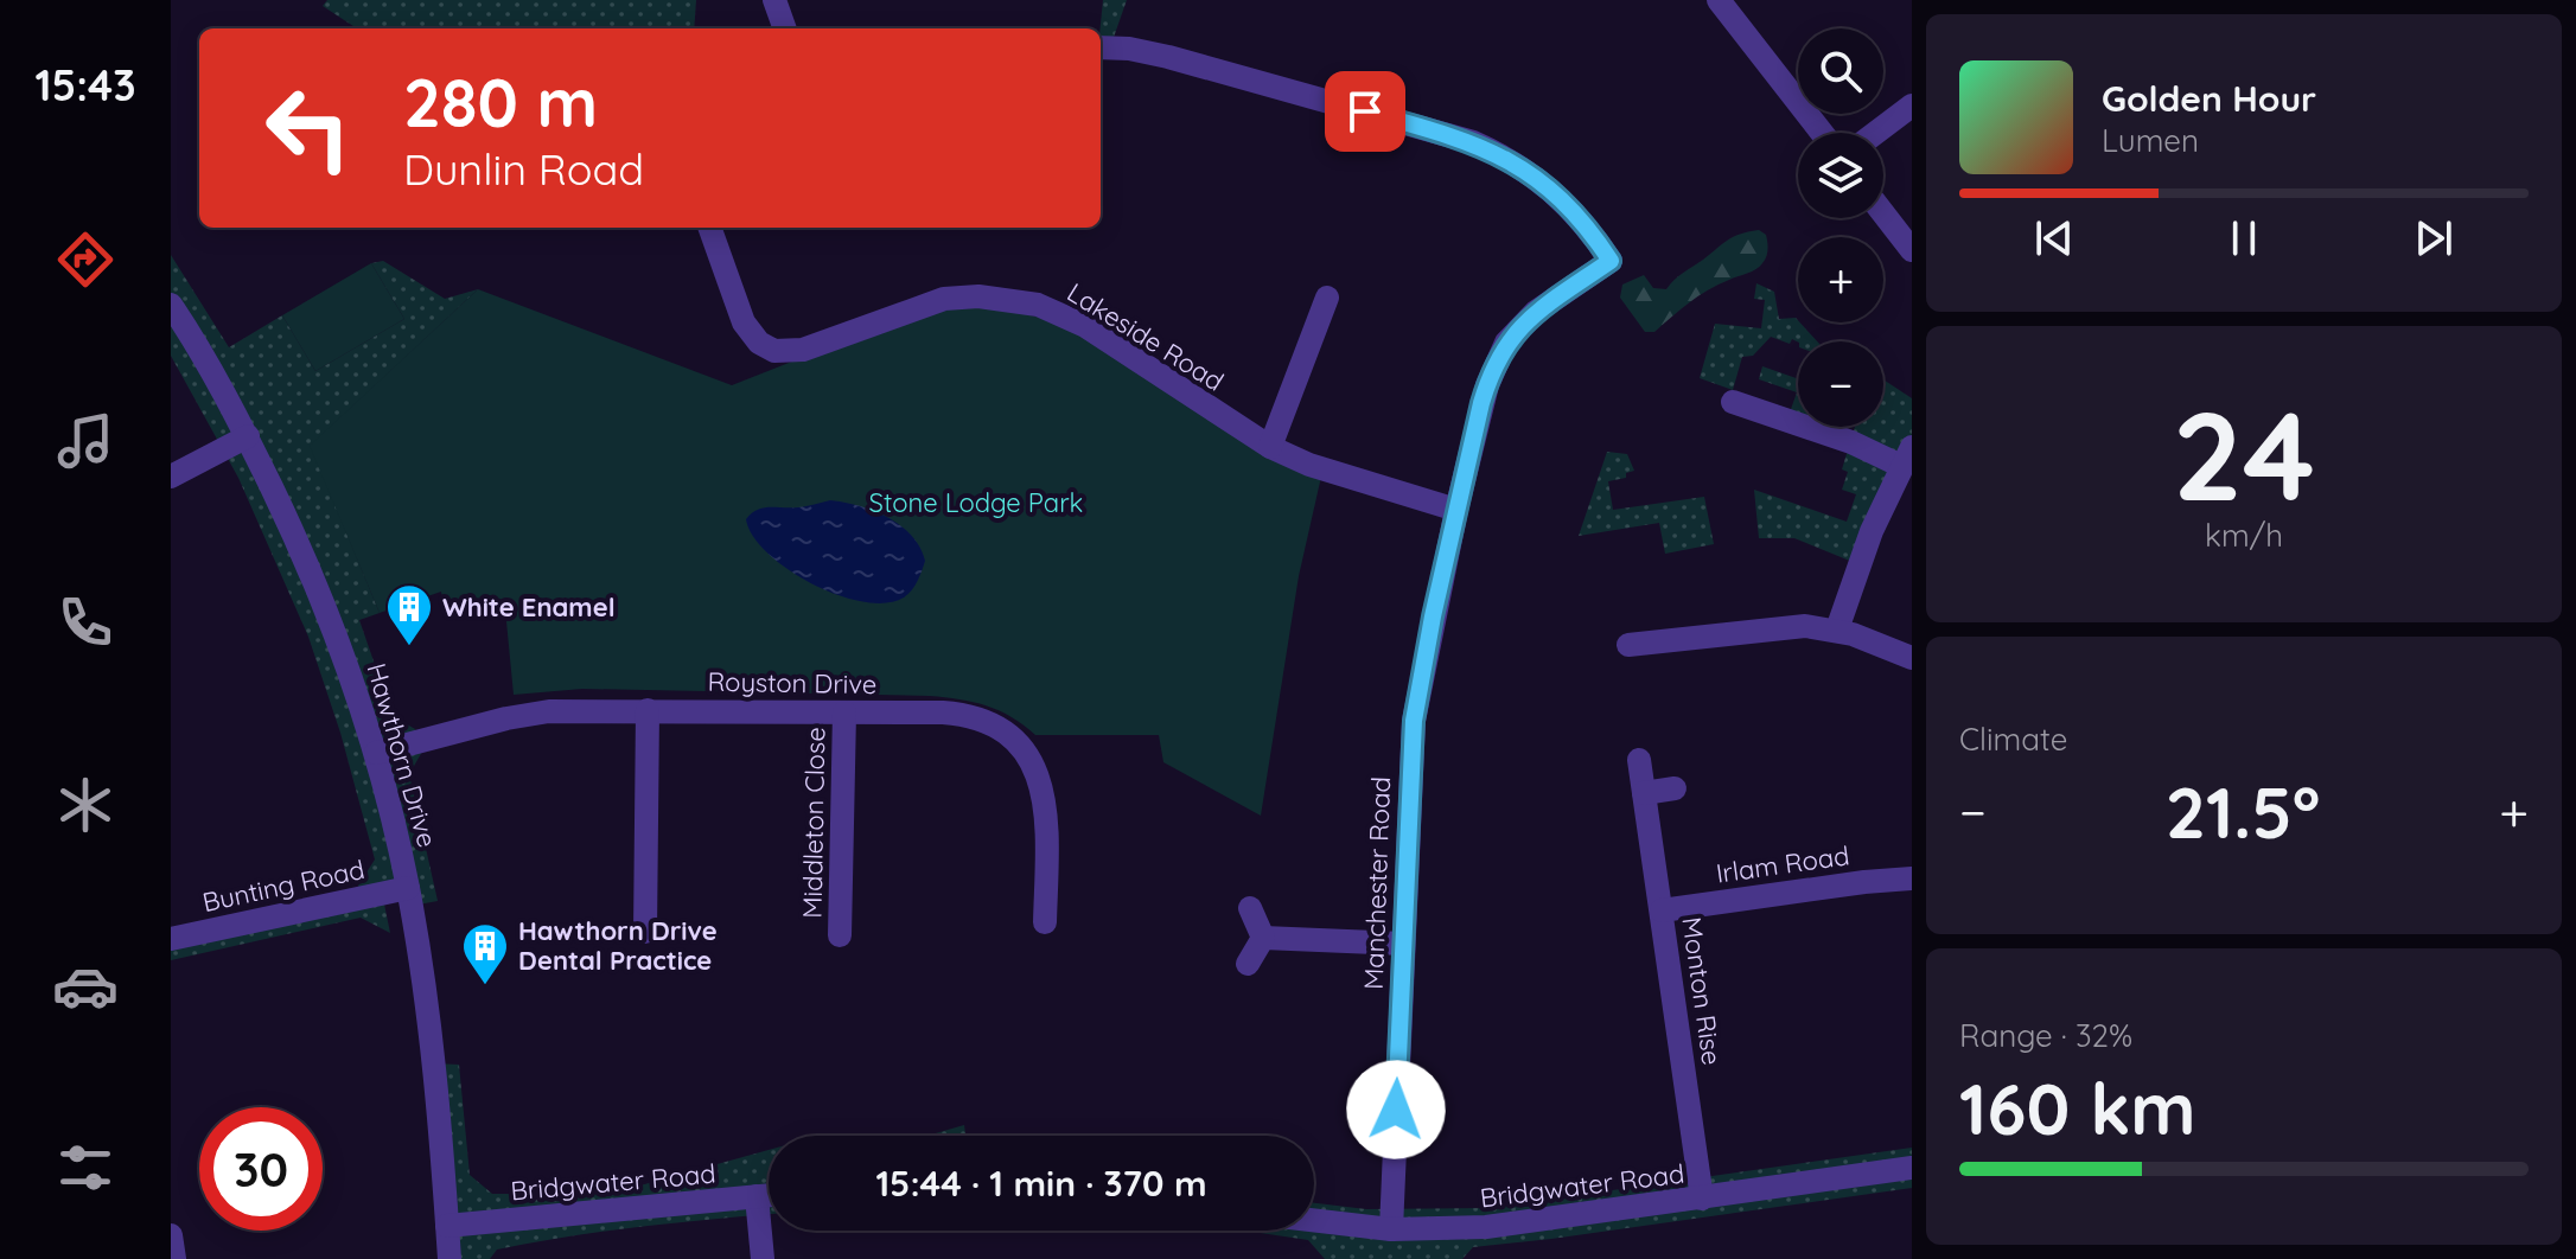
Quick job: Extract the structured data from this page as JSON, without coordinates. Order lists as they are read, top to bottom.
{
  "streets": {
    "street": [
      "Lakeside Road",
      "Royston Drive",
      "Hawthorn Drive",
      "Middleton Close",
      "Irlam Road",
      "Manchester Road",
      "Bunting Road",
      "Monton Rise",
      "Bridgwater Road"
    ]
  },
  "crossings": [
    ["Lakeside Road", "Manchester Road"],
    ["Royston Drive", "Hawthorn Drive"],
    ["Royston Drive", "Middleton Close"],
    ["Hawthorn Drive", "Bunting Road"],
    ["Hawthorn Drive", "Bridgwater Road"],
    ["Irlam Road", "Monton Rise"],
    ["Manchester Road", "Bridgwater Road"],
    ["Monton Rise", "Bridgwater Road"]
  ],
  "parks": ["Stone Lodge Park"],
  "places": {
    "building": ["White Enamel", "Hawthorn Drive Dental Practice"]
  },
  "page": {
    "tabs": "15:43",
    "map_buttons": ["+", "−"],
    "turn": ["280 m", "Dunlin Road"],
    "song": ["Golden Hour", "Lumen"],
    "tile": [
      ["24", "km/h"],
      "Climate",
      ["Range · 32%", "160 km"]
    ],
    "heat": ["−", "21.5°", "+"],
    "limit": "30",
    "trip": "15:44 · 1 min · 370 m"
  }
}
